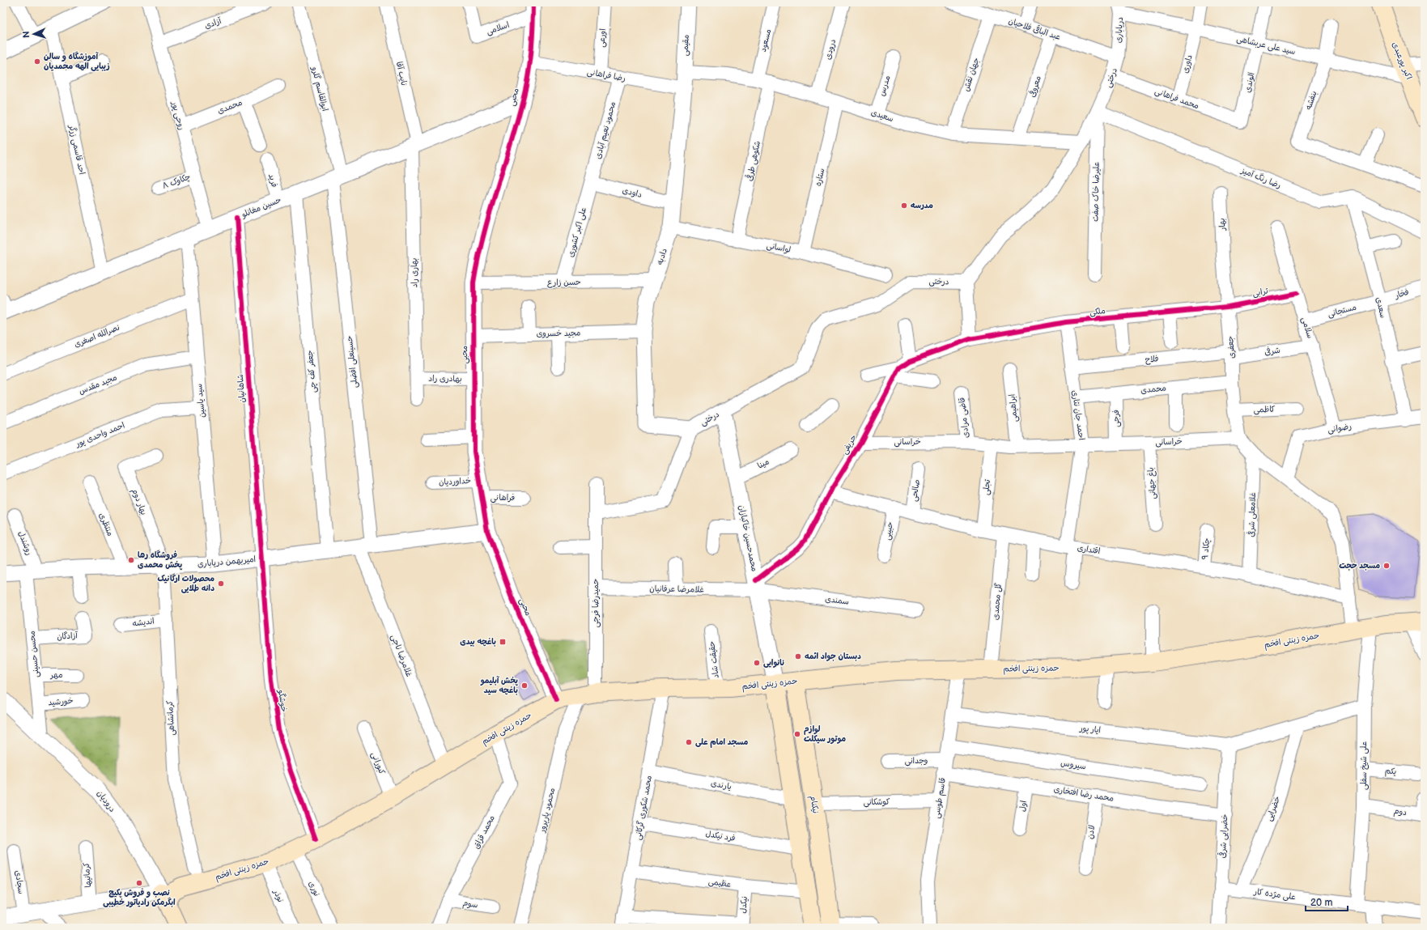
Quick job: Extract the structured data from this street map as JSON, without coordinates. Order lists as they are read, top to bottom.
{
  "streets": {
    "main road": [
      "اکبر پورعبدی",
      "حمزه زینتی افخم",
      "درودیان",
      "نیکنام"
    ],
    "street": [
      "آزادی",
      "اسلامی",
      "عبد الباقی فلاحیان",
      "دریاباری",
      "اورعی",
      "مسعود",
      "مقیمی",
      "سید علی عربشاهی",
      "درودی",
      "داوری",
      "نایب آقا",
      "جهان نقش",
      "رضا فراهانی",
      "درختی",
      "الوندی",
      "مدرس",
      "معروفی",
      "ابوالقاسم گلرو",
      "محبی",
      "محمد فراهانی",
      "بنفشه",
      "محمدی",
      "روحی پور",
      "سعیدی",
      "محمود نعیم آبادی",
      "احد قاسمی زرگر",
      "شکوهی طرقی",
      "ستاره",
      "رضا رنگ آمیز",
      "فرید",
      "چکاوک ۸",
      "علیرضا خاک صفت",
      "داودی",
      "حسین مغانلو",
      "بهار",
      "علی اکبر کشوری",
      "لواسانی",
      "دادبه",
      "بهاری راد",
      "حسن زارع",
      "ترابی",
      "فخار",
      "سعدی",
      "مستجانی",
      "ملکی",
      "سلامی",
      "مجید خسروی",
      "نصرالله اصغری",
      "جعفری",
      "شرفی",
      "فلاح",
      "حسینعلی افضلی",
      "جعفر کف چی",
      "بهادری راد",
      "مجید مقدس",
      "شاهانیان",
      "سید یاسین",
      "ابراهیمی",
      "کاظمی",
      "احمد جان نثاری",
      "قاضی مرادی",
      "فرجی",
      "رضوانی",
      "احمد واحدی پور",
      "خراسانی",
      "حریفی",
      "مینا",
      "خداوردیان",
      "باغ جهانی",
      "تجلی",
      "صالحی",
      "فراهانی",
      "بهار دوم",
      "غلامعلی شرفی",
      "منتظری",
      "حبیبی",
      "محمدحسین خاکبازان",
      "روشندل",
      "چکاد ۹",
      "اقتداری",
      "امیربهمن دریاباری",
      "غلامرضا عرفانیان",
      "سمندی",
      "گل محمدی",
      "حمیدرضا فرجی",
      "اندیشه",
      "آزادگان",
      "محسن حسینی",
      "غلامرضا ناجی",
      "حقیقت شاد",
      "مهر",
      "خوشگو",
      "خورشید",
      "کرمانشاهی",
      "ایار پور",
      "وجدانی",
      "کبورانی",
      "سیروس",
      "علی شیخ سفلی",
      "یکم",
      "یارندی",
      "محمد رضا افتخاری",
      "قاسم طوسی",
      "کوشکانی",
      "اول",
      "محمد شکوری گرکانی",
      "خضرایی",
      "محمود یارپرور",
      "دوم",
      "محمد قزاق",
      "لادن",
      "فرد نیکدل",
      "خضرایی شرقی",
      "کرمانیها",
      "سجادی",
      "عظیمی",
      "نوری",
      "علی مژده کار",
      "نوذر",
      "سوم",
      "نیکدل"
    ]
  },
  "crossings": [
    ["آزادی", "روحی پور"],
    ["اسلامی", "محبی"],
    ["عبد الباقی فلاحیان", "دریاباری"],
    ["عبد الباقی فلاحیان", "جهان نقش"],
    ["عبد الباقی فلاحیان", "درختی"],
    ["عبد الباقی فلاحیان", "معروفی"],
    ["دریاباری", "سید علی عربشاهی"],
    ["دریاباری", "درختی"],
    ["اورعی", "رضا فراهانی"],
    ["مسعود", "سعیدی"],
    ["مقیمی", "رضا فراهانی"],
    ["مقیمی", "سعیدی"],
    ["مقیمی", "دادبه"],
    ["سید علی عربشاهی", "اکبر پورعبدی"],
    ["سید علی عربشاهی", "داوری"],
    ["سید علی عربشاهی", "الوندی"],
    ["سید علی عربشاهی", "بنفشه"],
    ["درودی", "سعیدی"],
    ["داوری", "محمد فراهانی"],
    ["نایب آقا", "حسین مغانلو"],
    ["نایب آقا", "بهاری راد"],
    ["جهان نقش", "سعیدی"],
    ["رضا فراهانی", "محبی"],
    ["رضا فراهانی", "محمود نعیم آبادی"],
    ["رضا فراهانی", "دادبه"],
    ["درختی", "محمد فراهانی"],
    ["درختی", "سعیدی"],
    ["درختی", "رضا رنگ آمیز"],
    ["درختی", "علیرضا خاک صفت"],
    ["درختی", "دادبه"],
    ["درختی", "محمدحسین خاکبازان"],
    ["الوندی", "محمد فراهانی"],
    ["مدرس", "سعیدی"],
    ["معروفی", "سعیدی"],
    ["ابوالقاسم گلرو", "حسین مغانلو"],
    ["ابوالقاسم گلرو", "حسینعلی افضلی"],
    ["محبی", "حسین مغانلو"],
    ["محبی", "حسن زارع"],
    ["محبی", "مجید خسروی"],
    ["محبی", "بهادری راد"],
    ["محبی", "خداوردیان"],
    ["محبی", "فراهانی"],
    ["محبی", "امیربهمن دریاباری"],
    ["محبی", "حمزه زینتی افخم"],
    ["محمدی", "روحی پور"],
    ["محمدی", "جعفری"],
    ["محمدی", "احمد جان نثاری"],
    ["محمدی", "فرجی"],
    ["روحی پور", "چکاوک ۸"],
    ["روحی پور", "حسین مغانلو"],
    ["سعیدی", "شکوهی طرقی"],
    ["سعیدی", "ستاره"],
    ["محمود نعیم آبادی", "داودی"],
    ["محمود نعیم آبادی", "علی اکبر کشوری"],
    ["احد قاسمی زرگر", "حسین مغانلو"],
    ["شکوهی طرقی", "لواسانی"],
    ["ستاره", "لواسانی"],
    ["رضا رنگ آمیز", "علیرضا خاک صفت"],
    ["رضا رنگ آمیز", "سعدی"],
    ["فرید", "حسین مغانلو"],
    ["داودی", "علی اکبر کشوری"],
    ["داودی", "دادبه"],
    ["حسین مغانلو", "بهاری راد"],
    ["حسین مغانلو", "حسینعلی افضلی"],
    ["حسین مغانلو", "جعفر کف چی"],
    ["حسین مغانلو", "شاهانیان"],
    ["حسین مغانلو", "سید یاسین"],
    ["بهار", "جعفری"],
    ["علی اکبر کشوری", "حسن زارع"],
    ["لواسانی", "دادبه"],
    ["دادبه", "حسن زارع"],
    ["دادبه", "مجید خسروی"],
    ["بهاری راد", "بهادری راد"],
    ["ترابی", "ملکی"],
    ["ترابی", "سلامی"],
    ["ترابی", "جعفری"],
    ["فخار", "سعدی"],
    ["فخار", "مستجانی"],
    ["سعدی", "مستجانی"],
    ["سعدی", "رضوانی"],
    ["مستجانی", "سلامی"],
    ["ملکی", "جعفری"],
    ["ملکی", "احمد جان نثاری"],
    ["سلامی", "شرفی"],
    ["سلامی", "رضوانی"],
    ["نصرالله اصغری", "سید یاسین"],
    ["جعفری", "شرفی"],
    ["جعفری", "فلاح"],
    ["جعفری", "کاظمی"],
    ["جعفری", "خراسانی"],
    ["شرفی", "فلاح"],
    ["فلاح", "احمد جان نثاری"],
    ["حسینعلی افضلی", "امیربهمن دریاباری"],
    ["حسینعلی افضلی", "غلامرضا ناجی"],
    ["جعفر کف چی", "امیربهمن دریاباری"],
    ["مجید مقدس", "سید یاسین"],
    ["شاهانیان", "امیربهمن دریاباری"],
    ["شاهانیان", "خوشگو"],
    ["سید یاسین", "احمد واحدی پور"],
    ["سید یاسین", "امیربهمن دریاباری"],
    ["ابراهیمی", "خراسانی"],
    ["احمد جان نثاری", "خراسانی"],
    ["احمد جان نثاری", "اقتداری"],
    ["قاضی مرادی", "خراسانی"],
    ["فرجی", "خراسانی"],
    ["خراسانی", "حریفی"],
    ["خراسانی", "باغ جهانی"],
    ["خراسانی", "تجلی"],
    ["حریفی", "محمدحسین خاکبازان"],
    ["حریفی", "اقتداری"],
    ["حریفی", "غلامرضا عرفانیان"],
    ["حریفی", "سمندی"],
    ["مینا", "محمدحسین خاکبازان"],
    ["تجلی", "اقتداری"],
    ["صالحی", "اقتداری"],
    ["بهار دوم", "امیربهمن دریاباری"],
    ["بهار دوم", "کرمانشاهی"],
    ["غلامعلی شرفی", "اقتداری"],
    ["منتظری", "امیربهمن دریاباری"],
    ["حبیبی", "اقتداری"],
    ["محمدحسین خاکبازان", "غلامرضا عرفانیان"],
    ["محمدحسین خاکبازان", "سمندی"],
    ["محمدحسین خاکبازان", "حمزه زینتی افخم"],
    ["روشندل", "امیربهمن دریاباری"],
    ["روشندل", "محسن حسینی"],
    ["چکاد ۹", "اقتداری"],
    ["اقتداری", "گل محمدی"],
    ["امیربهمن دریاباری", "محسن حسینی"],
    ["امیربهمن دریاباری", "غلامرضا ناجی"],
    ["امیربهمن دریاباری", "خوشگو"],
    ["امیربهمن دریاباری", "کرمانشاهی"],
    ["غلامرضا عرفانیان", "سمندی"],
    ["غلامرضا عرفانیان", "حمیدرضا فرجی"],
    ["گل محمدی", "حمزه زینتی افخم"],
    ["حمیدرضا فرجی", "حمزه زینتی افخم"],
    ["حمیدرضا فرجی", "محمود یارپرور"],
    ["اندیشه", "کرمانشاهی"],
    ["آزادگان", "محسن حسینی"],
    ["حمزه زینتی افخم", "غلامرضا ناجی"],
    ["حمزه زینتی افخم", "حقیقت شاد"],
    ["حمزه زینتی افخم", "خوشگو"],
    ["حمزه زینتی افخم", "کبورانی"],
    ["حمزه زینتی افخم", "علی شیخ سفلی"],
    ["حمزه زینتی افخم", "قاسم طوسی"],
    ["حمزه زینتی افخم", "درودیان"],
    ["حمزه زینتی افخم", "نیکنام"],
    ["حمزه زینتی افخم", "محمد شکوری گرکانی"],
    ["حمزه زینتی افخم", "محمود یارپرور"],
    ["حمزه زینتی افخم", "محمد قزاق"],
    ["حمزه زینتی افخم", "نوری"],
    ["حمزه زینتی افخم", "نوذر"],
    ["محسن حسینی", "مهر"],
    ["محسن حسینی", "خورشید"],
    ["محسن حسینی", "درودیان"],
    ["ایار پور", "قاسم طوسی"],
    ["ایار پور", "خضرایی شرقی"],
    ["وجدانی", "قاسم طوسی"],
    ["سیروس", "قاسم طوسی"],
    ["علی شیخ سفلی", "یکم"],
    ["علی شیخ سفلی", "دوم"],
    ["علی شیخ سفلی", "علی مژده کار"],
    ["یارندی", "محمد شکوری گرکانی"],
    ["محمد رضا افتخاری", "قاسم طوسی"],
    ["محمد رضا افتخاری", "اول"],
    ["محمد رضا افتخاری", "لادن"],
    ["محمد رضا افتخاری", "خضرایی شرقی"],
    ["قاسم طوسی", "کوشکانی"],
    ["کوشکانی", "نیکنام"],
    ["محمد شکوری گرکانی", "فرد نیکدل"],
    ["محمد شکوری گرکانی", "عظیمی"],
    ["محمد شکوری گرکانی", "نیکدل"],
    ["خضرایی", "علی مژده کار"],
    ["محمد قزاق", "سوم"],
    ["خضرایی شرقی", "علی مژده کار"],
    ["عظیمی", "نیکدل"]
  ],
  "places": {
    "other": [
      "آموزشگاه و سالن زیبایی الهه محمدیان",
      "مدرسه",
      "فروشگاه رها پخش محمدی",
      "مسجد حجت",
      "محصولات ارگانیک دانه طلایی",
      "دبستان جواد ائمه",
      "نانوایی",
      "پخش آبلیمو باغچه سید",
      "لوازم موتور سیکلت",
      "مسجد امام علی",
      "نصب و فروش پکیج ابگرمکن رادیاتور خطیبی"
    ],
    "transit": ["باغچه بیدی"]
  },
  "scale_bar": "20 m",
  "north": "left"
}
